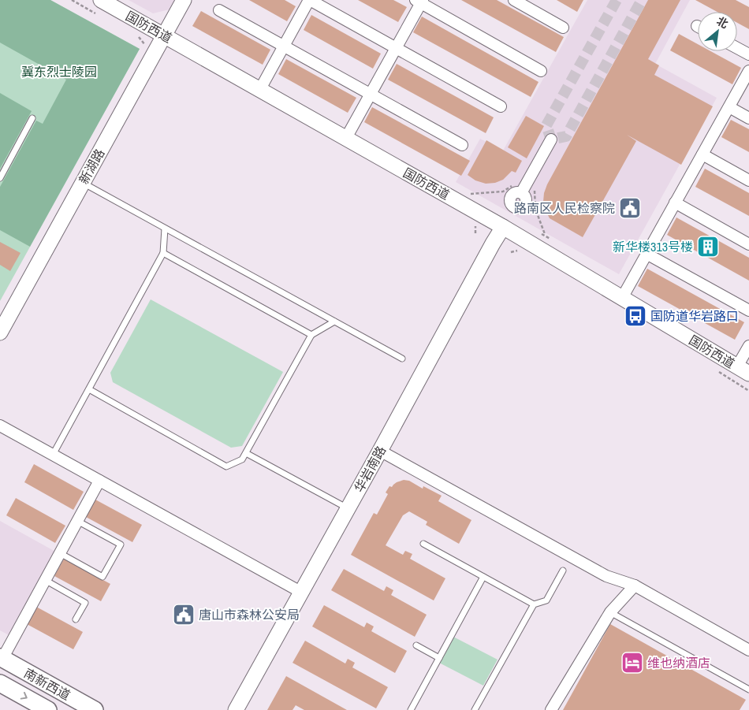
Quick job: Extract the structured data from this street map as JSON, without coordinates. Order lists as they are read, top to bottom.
{
  "streets": {
    "main road": ["南新西道"],
    "street": ["国防西道", "新湖路", "华岩南路"]
  },
  "crossings": [
    ["国防西道", "新湖路"],
    ["国防西道", "华岩南路"]
  ],
  "parks": ["冀东烈士陵园"],
  "places": {
    "public building": ["路南区人民检察院", "唐山市森林公安局"],
    "building": ["新华楼313号楼"],
    "bus stop": ["国防道华岩路口"],
    "hotel": ["维也纳酒店"]
  },
  "north": "top right"
}
